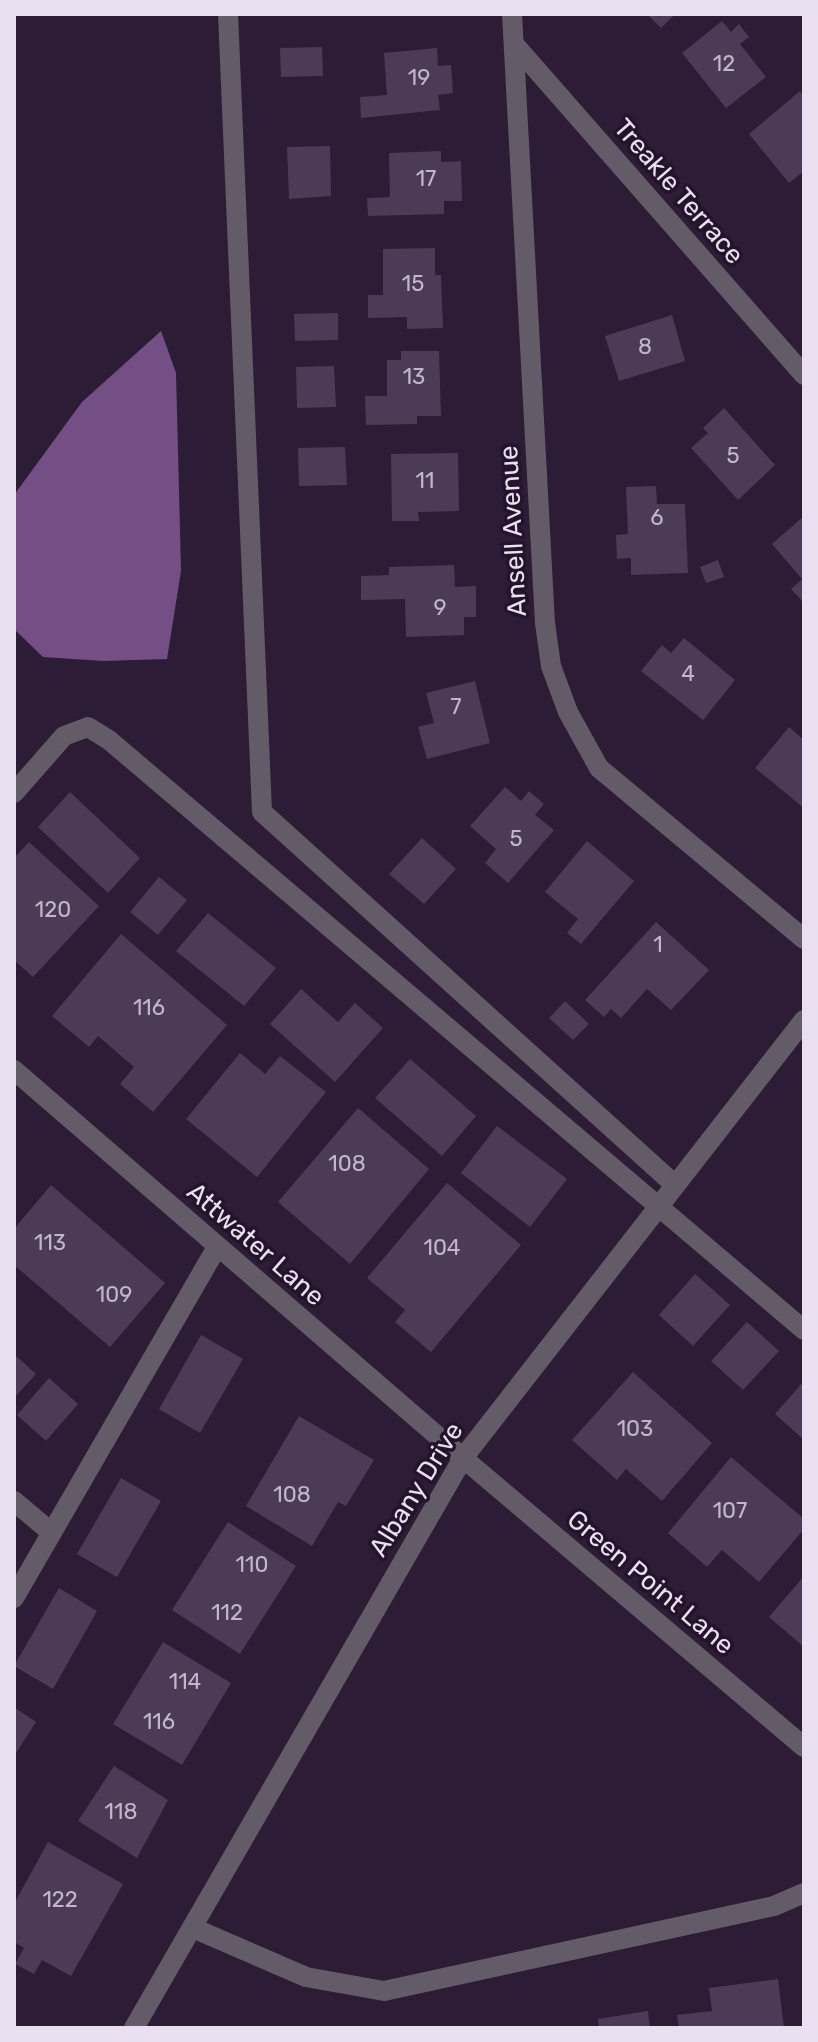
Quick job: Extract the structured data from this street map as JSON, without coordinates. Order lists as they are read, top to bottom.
{
  "streets": {
    "street": [
      "Treakle Terrace",
      "Ansell Avenue",
      "Attwater Lane",
      "Albany Drive",
      "Green Point Lane"
    ]
  },
  "crossings": [
    ["Treakle Terrace", "Ansell Avenue"],
    ["Attwater Lane", "Albany Drive"],
    ["Attwater Lane", "Green Point Lane"],
    ["Albany Drive", "Green Point Lane"]
  ],
  "house_numbers": [
    "12",
    "19",
    "17",
    "15",
    "8",
    "13",
    "5",
    "11",
    "6",
    "9",
    "4",
    "7",
    "5",
    "120",
    "1",
    "116",
    "108",
    "113",
    "104",
    "109",
    "103",
    "108",
    "107",
    "110",
    "112",
    "114",
    "116",
    "118",
    "122"
  ]
}
